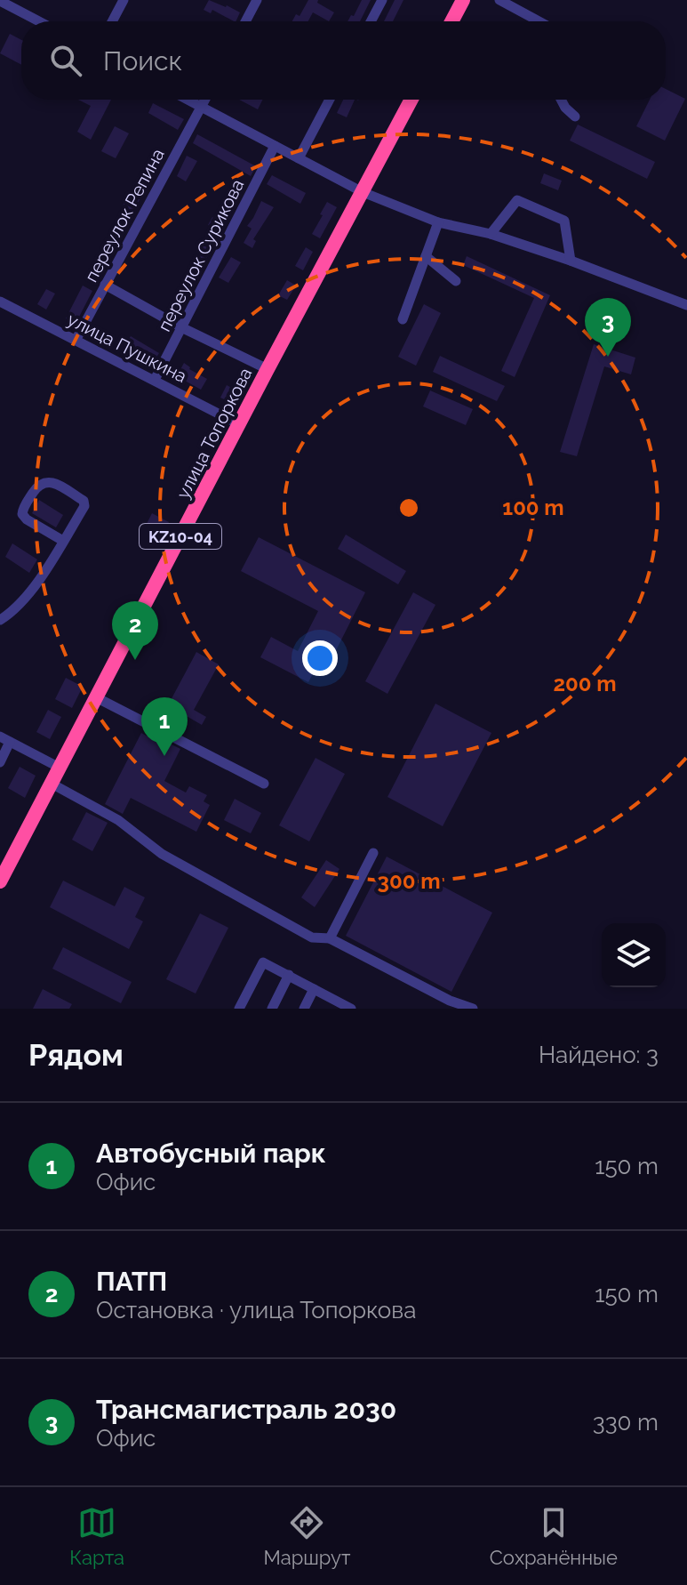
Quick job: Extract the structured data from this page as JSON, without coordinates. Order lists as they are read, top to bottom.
{
  "streets": {
    "highway": ["улица Топоркова", "KZ10-04"],
    "street": ["переулок Репина", "переулок Сурикова", "улица Пушкина"]
  },
  "crossings": [
    ["переулок Репина", "улица Пушкина"],
    ["переулок Сурикова", "улица Пушкина"],
    ["улица Пушкина", "улица Топоркова"],
    ["улица Топоркова", "KZ10-04"]
  ],
  "page": {
    "search": "Поиск",
    "pins": ["3", "2", "1"],
    "heading": ["Рядом", "Найдено: 3"],
    "list": [
      {
        "mark": "1",
        "name": "Автобусный парк",
        "note": "Офис",
        "value": "150 m"
      },
      {
        "mark": "2",
        "name": "ПАТП",
        "note": "Остановка · улица Топоркова",
        "value": "150 m"
      },
      {
        "mark": "3",
        "name": "Трансмагистраль 2030",
        "note": "Офис",
        "value": "330 m"
      }
    ],
    "nav": ["Карта", "Маршрут", "Сохранённые"]
  },
  "rings": ["100 m", "200 m", "300 m"]
}
